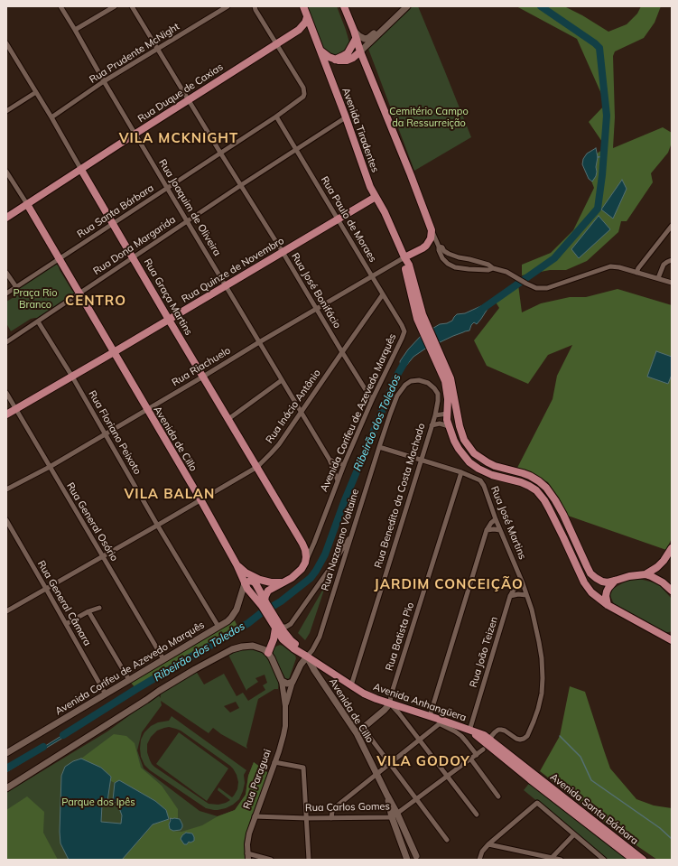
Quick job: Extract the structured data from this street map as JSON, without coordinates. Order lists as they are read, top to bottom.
{
  "streets": {
    "main road": [
      "Rua Duque de Caxias",
      "Avenida Tiradentes",
      "Rua Quinze de Novembro",
      "Rua Graça Martins",
      "Avenida Corifeu de Azevedo Marquês",
      "Avenida de Cillo",
      "Avenida Anhangüera",
      "Rua Paraguai",
      "Avenida Santa Bárbara"
    ],
    "street": [
      "Rua Prudente McNight",
      "Rua Joaquim de Oliveira",
      "Rua Santa Bárbara",
      "Rua Paulo de Moraes",
      "Rua Dona Margarida",
      "Rua José Bonifácio",
      "Rua Riachuelo",
      "Rua Inácio Antônio",
      "Rua Floriano Peixoto",
      "Rua Benedito da Costa Machado",
      "Rua General Osório",
      "Rua José Martins",
      "Rua Nazareno Voltaine",
      "Rua General Câmara",
      "Rua Batista Pio",
      "Rua João Teizen",
      "Rua Carlos Gomes"
    ]
  },
  "crossings": [
    ["Rua Prudente McNight", "Rua Joaquim de Oliveira"],
    ["Rua Prudente McNight", "Rua José Bonifácio"],
    ["Rua Prudente McNight", "Rua Graça Martins"],
    ["Rua Duque de Caxias", "Avenida Tiradentes"],
    ["Rua Duque de Caxias", "Rua Joaquim de Oliveira"],
    ["Rua Duque de Caxias", "Rua Santa Bárbara"],
    ["Rua Duque de Caxias", "Rua José Bonifácio"],
    ["Rua Duque de Caxias", "Rua Graça Martins"],
    ["Rua Duque de Caxias", "Avenida de Cillo"],
    ["Avenida Tiradentes", "Rua Dona Margarida"],
    ["Avenida Tiradentes", "Rua Quinze de Novembro"],
    ["Avenida Tiradentes", "Rua Riachuelo"],
    ["Rua Joaquim de Oliveira", "Rua Santa Bárbara"],
    ["Rua Joaquim de Oliveira", "Rua Dona Margarida"],
    ["Rua Joaquim de Oliveira", "Rua Quinze de Novembro"],
    ["Rua Joaquim de Oliveira", "Rua Riachuelo"],
    ["Rua Joaquim de Oliveira", "Rua Inácio Antônio"],
    ["Rua Joaquim de Oliveira", "Avenida Corifeu de Azevedo Marquês"],
    ["Rua Santa Bárbara", "Rua Paulo de Moraes"],
    ["Rua Santa Bárbara", "Rua José Bonifácio"],
    ["Rua Santa Bárbara", "Rua Graça Martins"],
    ["Rua Santa Bárbara", "Avenida de Cillo"],
    ["Rua Paulo de Moraes", "Rua Dona Margarida"],
    ["Rua Paulo de Moraes", "Rua Quinze de Novembro"],
    ["Rua Paulo de Moraes", "Rua Riachuelo"],
    ["Rua Paulo de Moraes", "Rua Inácio Antônio"],
    ["Rua Paulo de Moraes", "Avenida Corifeu de Azevedo Marquês"],
    ["Rua Dona Margarida", "Rua José Bonifácio"],
    ["Rua Dona Margarida", "Rua Graça Martins"],
    ["Rua Dona Margarida", "Rua Floriano Peixoto"],
    ["Rua Dona Margarida", "Avenida de Cillo"],
    ["Rua Quinze de Novembro", "Rua José Bonifácio"],
    ["Rua Quinze de Novembro", "Rua Graça Martins"],
    ["Rua Quinze de Novembro", "Rua Floriano Peixoto"],
    ["Rua Quinze de Novembro", "Avenida de Cillo"],
    ["Rua Quinze de Novembro", "Rua General Osório"],
    ["Rua José Bonifácio", "Rua Riachuelo"],
    ["Rua José Bonifácio", "Rua Inácio Antônio"],
    ["Rua José Bonifácio", "Avenida Corifeu de Azevedo Marquês"],
    ["Rua Graça Martins", "Rua Riachuelo"],
    ["Rua Graça Martins", "Rua Inácio Antônio"],
    ["Rua Graça Martins", "Avenida Corifeu de Azevedo Marquês"],
    ["Rua Riachuelo", "Rua Floriano Peixoto"],
    ["Rua Riachuelo", "Avenida de Cillo"],
    ["Rua Riachuelo", "Rua General Osório"],
    ["Rua Inácio Antônio", "Rua Floriano Peixoto"],
    ["Rua Inácio Antônio", "Avenida de Cillo"],
    ["Rua Inácio Antônio", "Rua General Osório"],
    ["Rua Inácio Antônio", "Rua General Câmara"],
    ["Avenida Corifeu de Azevedo Marquês", "Rua Floriano Peixoto"],
    ["Avenida Corifeu de Azevedo Marquês", "Avenida de Cillo"],
    ["Avenida Corifeu de Azevedo Marquês", "Rua General Osório"],
    ["Avenida Corifeu de Azevedo Marquês", "Rua General Câmara"],
    ["Avenida de Cillo", "Rua Nazareno Voltaine"],
    ["Avenida de Cillo", "Avenida Anhangüera"],
    ["Avenida de Cillo", "Rua Carlos Gomes"],
    ["Rua Benedito da Costa Machado", "Rua José Martins"],
    ["Rua Benedito da Costa Machado", "Rua Nazareno Voltaine"],
    ["Rua Benedito da Costa Machado", "Avenida Anhangüera"],
    ["Rua José Martins", "Rua Nazareno Voltaine"],
    ["Rua José Martins", "Rua Batista Pio"],
    ["Rua José Martins", "Rua João Teizen"],
    ["Rua José Martins", "Avenida Anhangüera"],
    ["Rua Nazareno Voltaine", "Avenida Anhangüera"],
    ["Rua Batista Pio", "Avenida Anhangüera"],
    ["Rua João Teizen", "Avenida Anhangüera"],
    ["Avenida Anhangüera", "Avenida Santa Bárbara"],
    ["Rua Paraguai", "Rua Carlos Gomes"]
  ],
  "districts": [
    "VILA MCKNIGHT",
    "CENTRO",
    "VILA BALAN",
    "JARDIM CONCEIÇÃO",
    "VILA GODOY"
  ],
  "water": ["Ribeirão dos Toledos"],
  "parks": ["Cemitério Campo da Ressurreição", "Praça Rio Branco", "Parque dos Ipês"]
}
